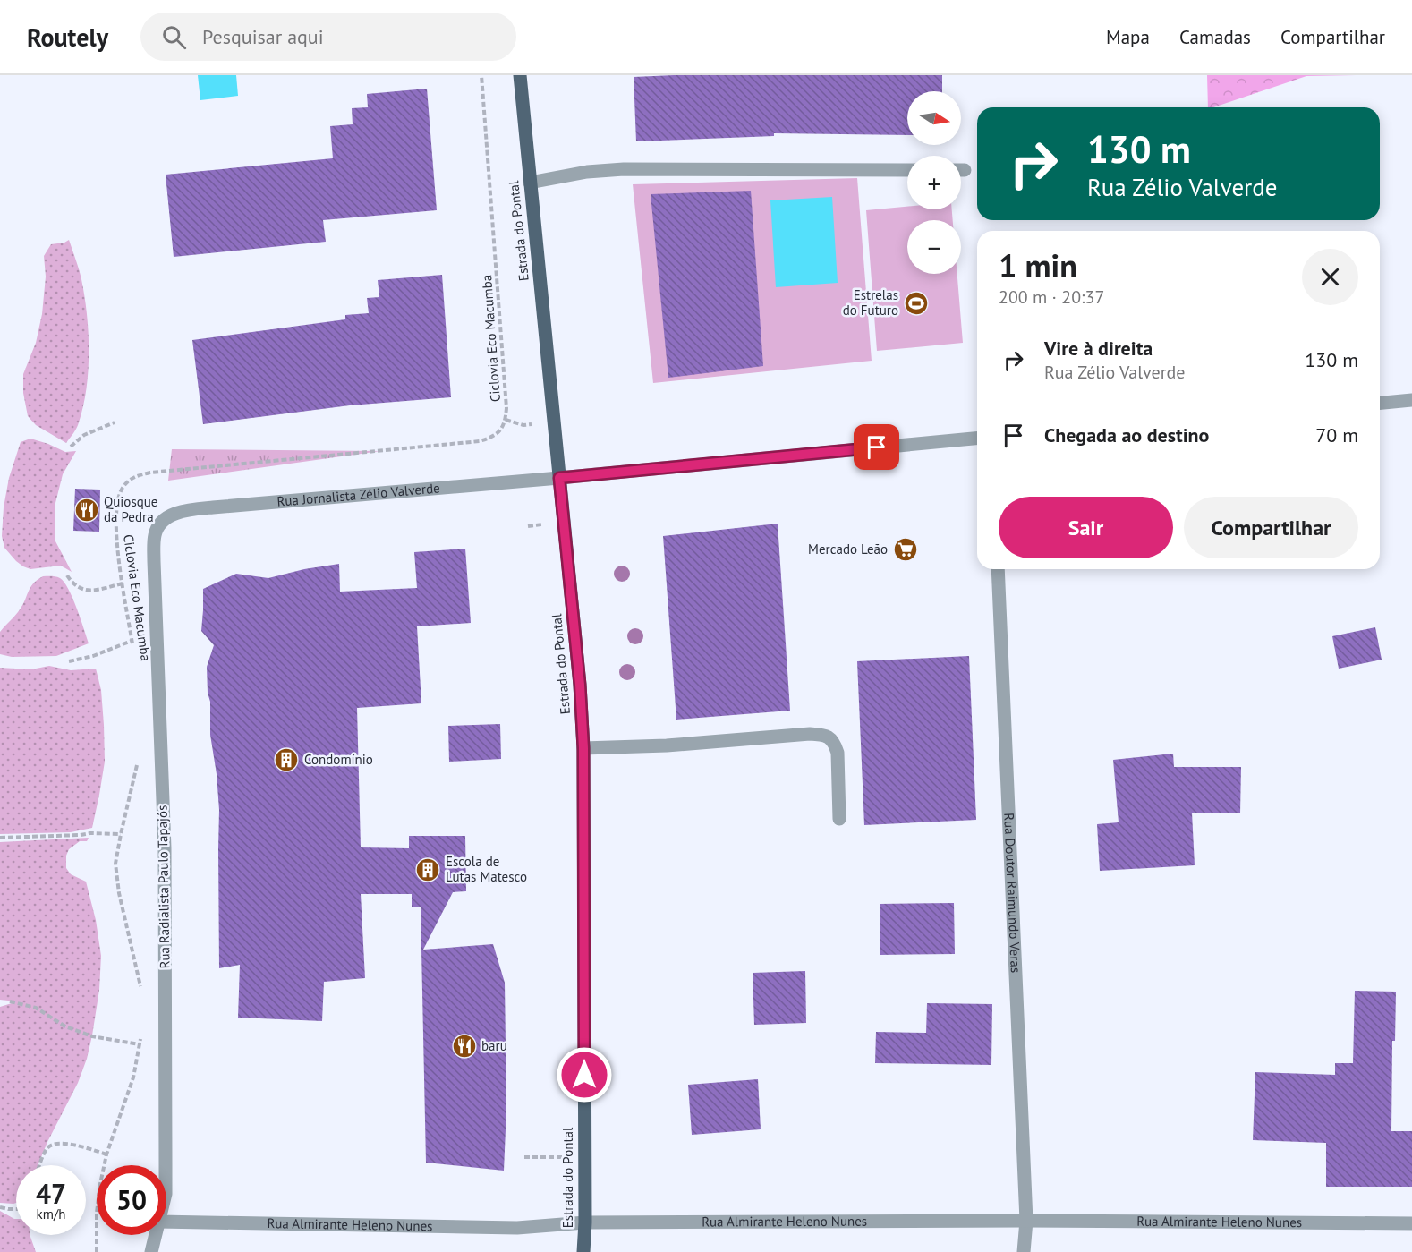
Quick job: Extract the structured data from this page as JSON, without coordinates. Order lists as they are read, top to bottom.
{
  "streets": {
    "main road": ["Estrada do Pontal"],
    "street": [
      "Rua Jornalista Zélio Valverde",
      "Rua Radialista Paulo Tapajós",
      "Rua Doutor Raimundo Veras",
      "Rua Almirante Heleno Nunes"
    ],
    "path": ["Ciclovia Eco Macumba"]
  },
  "crossings": [
    ["Estrada do Pontal", "Rua Jornalista Zélio Valverde"],
    ["Estrada do Pontal", "Rua Almirante Heleno Nunes"],
    ["Rua Jornalista Zélio Valverde", "Rua Radialista Paulo Tapajós"],
    ["Rua Doutor Raimundo Veras", "Rua Almirante Heleno Nunes"]
  ],
  "places": {
    "sports": ["Estrelas do Futuro"],
    "restaurant": ["Quiosque da Pedra", "baru"],
    "supermarket": ["Mercado Leão"],
    "building": ["Condomínio", "Escola de Lutas Matesco"]
  },
  "north": "right",
  "page": {
    "header": "Routely",
    "search": "Pesquisar aqui",
    "nav": ["Mapa", "Camadas", "Compartilhar"],
    "map_buttons": ["+", "−"],
    "turn": ["130 m", "Rua Zélio Valverde"],
    "heading": ["1 min", "200 m · 20:37"],
    "list": [
      {
        "name": "Vire à direita",
        "note": "Rua Zélio Valverde",
        "value": "130 m"
      },
      {
        "name": "Chegada ao destino",
        "value": "70 m"
      }
    ],
    "buttons": ["Sair", "Compartilhar"],
    "speed": "47 km/h",
    "limit": "50"
  }
}
